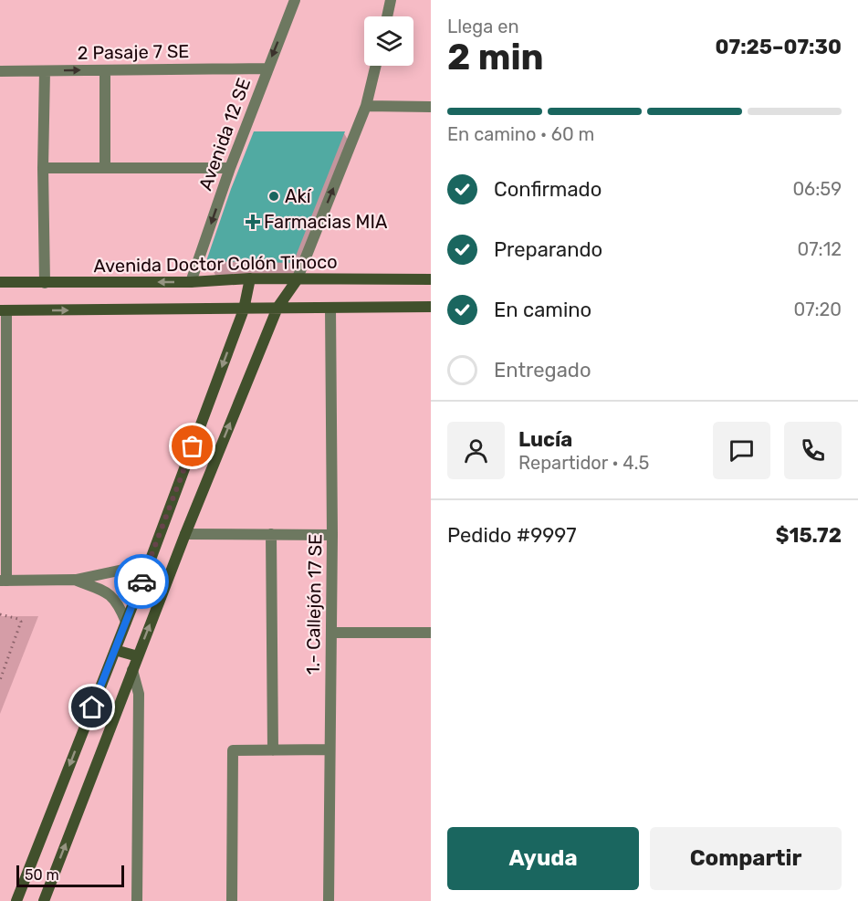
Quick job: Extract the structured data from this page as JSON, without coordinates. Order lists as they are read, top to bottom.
{
  "streets": {
    "main road": ["Avenida Doctor Colón Tinoco"],
    "street": ["2 Pasaje 7 SE", "Avenida 12 SE", "1.- Callejón 17 SE"]
  },
  "crossings": [
    ["2 Pasaje 7 SE", "Avenida 12 SE"],
    ["Avenida 12 SE", "Avenida Doctor Colón Tinoco"]
  ],
  "one_way": ["Avenida 12 SE"],
  "places": {
    "other": ["Akí"],
    "health": ["Farmacias MIA"]
  },
  "scale_bar": "50 m",
  "page": {
    "heading": ["2 min", "Llega en", "07:25–07:30"],
    "panel": [
      "Lucía",
      "Repartidor · 4.5",
      "Pedido #9997",
      "$15.72"
    ],
    "bar": "En camino · 60 m",
    "list": [
      ["Confirmado", "06:59"],
      ["Preparando", "07:12"],
      ["En camino", "07:20"],
      "Entregado"
    ],
    "buttons": ["Ayuda", "Compartir"],
    "scale": "50 m"
  }
}
